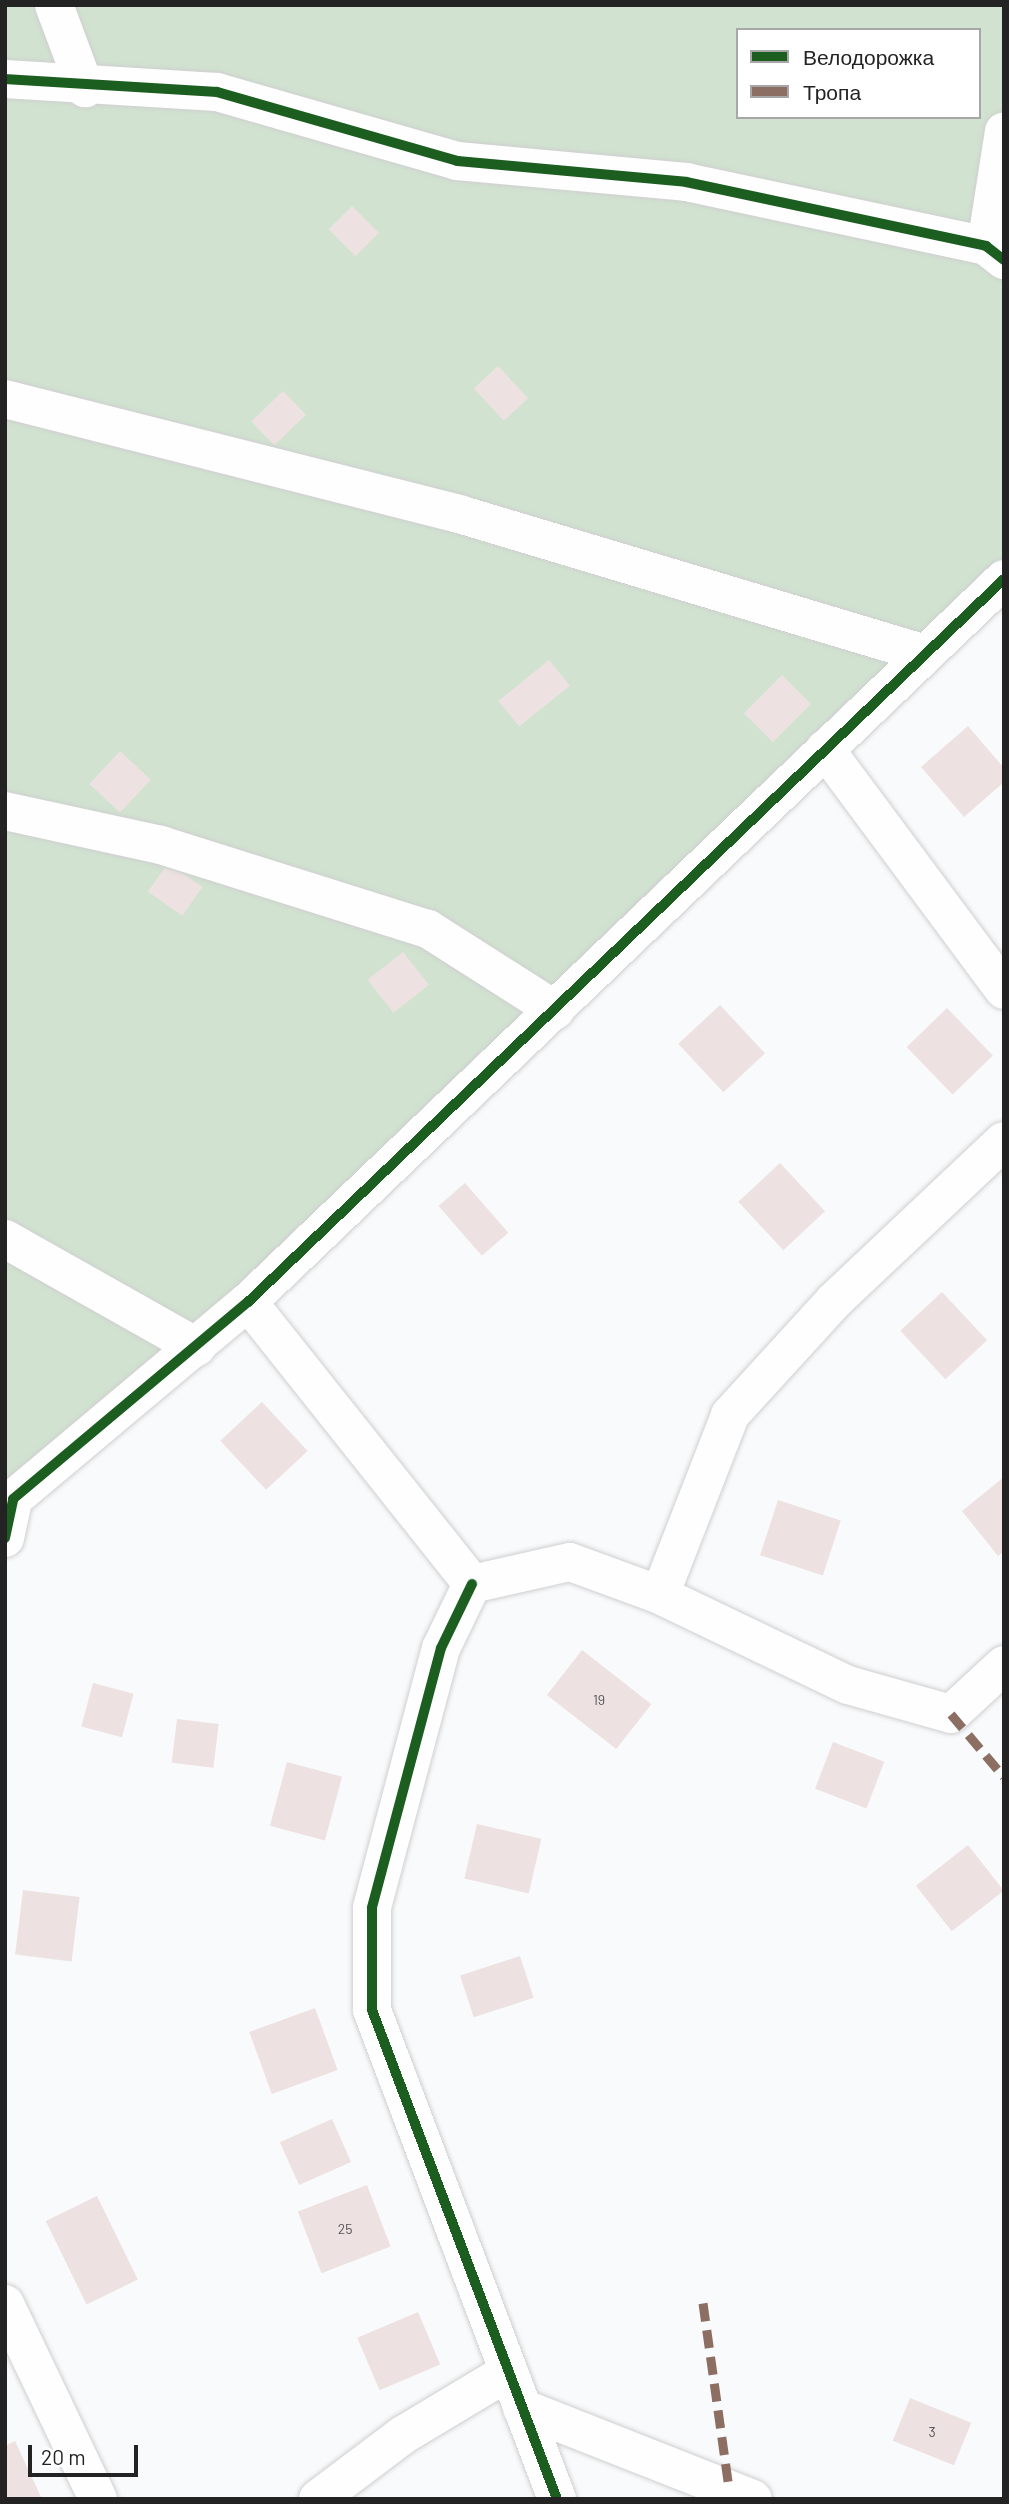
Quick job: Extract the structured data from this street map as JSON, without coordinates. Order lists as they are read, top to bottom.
{
  "house_numbers": ["19", "25", "3"],
  "legend": ["Велодорожка", "Тропа"],
  "scale_bar": "20 m"
}
